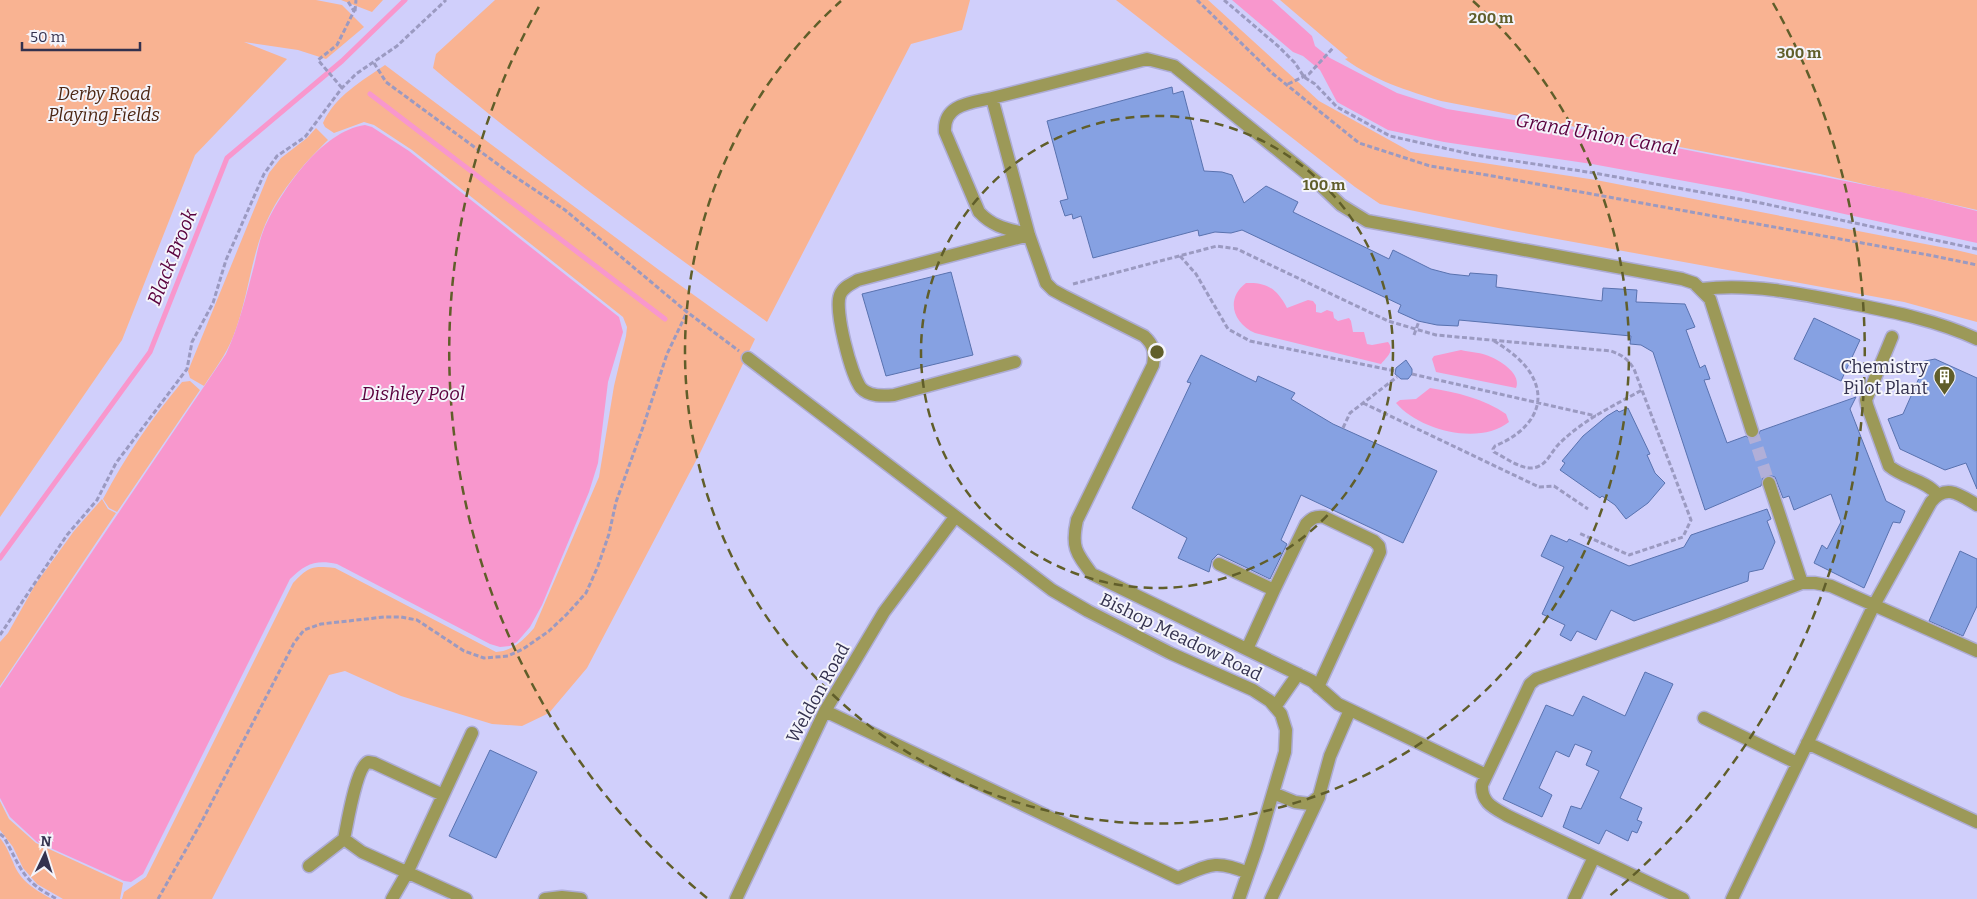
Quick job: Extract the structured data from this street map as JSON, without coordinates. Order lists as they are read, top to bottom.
{
  "streets": {
    "street": ["Bishop Meadow Road", "Weldon Road"]
  },
  "crossings": [
    ["Bishop Meadow Road", "Weldon Road"]
  ],
  "water": ["Grand Union Canal", "Black Brook", "Dishley Pool"],
  "parks": ["Derby Road Playing Fields"],
  "places": {
    "building": ["Chemistry Pilot Plant"]
  },
  "scale_bar": "50 m",
  "north": "top",
  "rings": ["200 m", "300 m", "100 m"]
}
